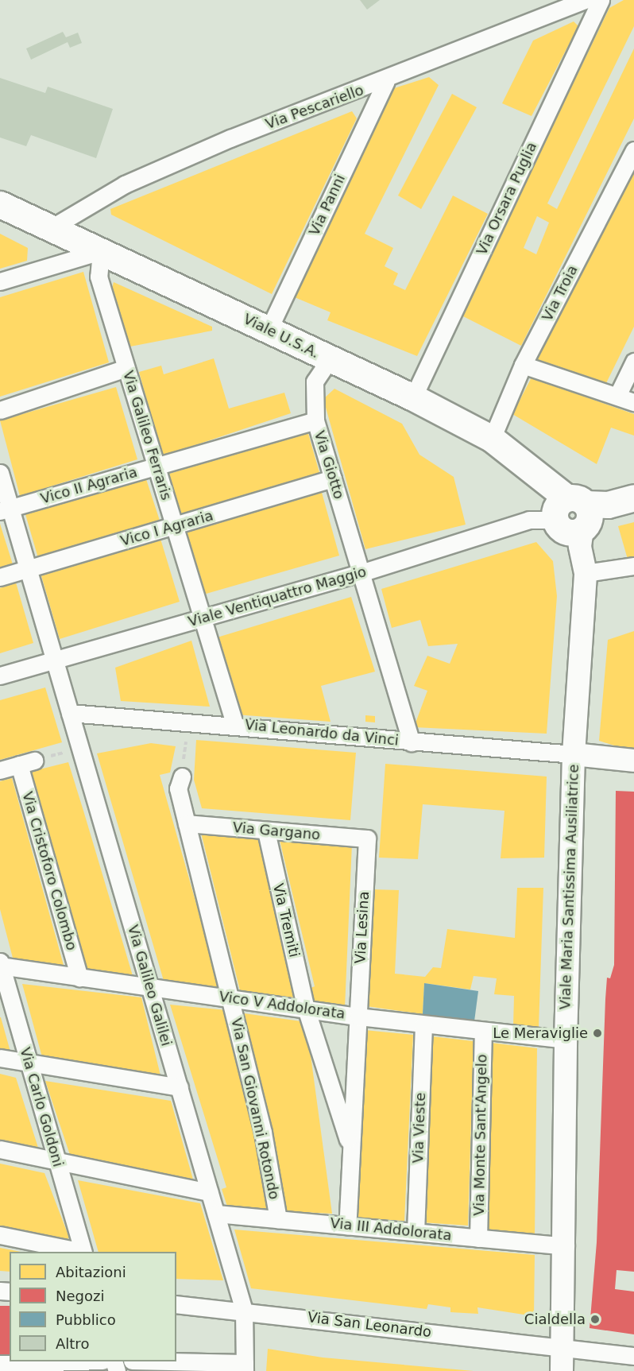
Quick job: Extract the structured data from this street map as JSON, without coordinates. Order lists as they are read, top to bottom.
{
  "streets": {
    "main road": ["Viale U.S.A.", "Viale Maria Santissima Ausiliatrice"],
    "street": [
      "Via Pescariello",
      "Via Orsara Puglia",
      "Via Panni",
      "Via Troia",
      "Via Galileo Ferraris",
      "Via Giotto",
      "Vico II Agraria",
      "Vico I Agraria",
      "Viale Ventiquattro Maggio",
      "Via Leonardo da Vinci",
      "Via Gargano",
      "Via Cristoforo Colombo",
      "Via Tremiti",
      "Via Lesina",
      "Via Galileo Galilei",
      "Vico V Addolorata",
      "Via Carlo Goldoni",
      "Via San Giovanni Rotondo",
      "Via Vieste",
      "Via Monte Sant'Angelo",
      "Via III Addolorata",
      "Via San Leonardo"
    ]
  },
  "crossings": [
    ["Via Pescariello", "Via Panni"],
    ["Via Pescariello", "Viale U.S.A."],
    ["Via Orsara Puglia", "Viale U.S.A."],
    ["Via Panni", "Viale U.S.A."],
    ["Via Troia", "Viale U.S.A."],
    ["Viale U.S.A.", "Via Galileo Ferraris"],
    ["Viale U.S.A.", "Via Giotto"],
    ["Viale U.S.A.", "Viale Ventiquattro Maggio"],
    ["Viale U.S.A.", "Viale Maria Santissima Ausiliatrice"],
    ["Via Galileo Ferraris", "Vico II Agraria"],
    ["Via Galileo Ferraris", "Vico I Agraria"],
    ["Via Galileo Ferraris", "Viale Ventiquattro Maggio"],
    ["Via Galileo Ferraris", "Via Leonardo da Vinci"],
    ["Via Giotto", "Vico II Agraria"],
    ["Via Giotto", "Vico I Agraria"],
    ["Via Giotto", "Viale Ventiquattro Maggio"],
    ["Via Giotto", "Via Leonardo da Vinci"],
    ["Vico II Agraria", "Via Galileo Galilei"],
    ["Vico I Agraria", "Via Galileo Galilei"],
    ["Viale Ventiquattro Maggio", "Viale Maria Santissima Ausiliatrice"],
    ["Viale Ventiquattro Maggio", "Via Galileo Galilei"],
    ["Via Leonardo da Vinci", "Viale Maria Santissima Ausiliatrice"],
    ["Via Leonardo da Vinci", "Via Galileo Galilei"],
    ["Via Gargano", "Via Tremiti"],
    ["Via Gargano", "Via Lesina"],
    ["Via Gargano", "Via San Giovanni Rotondo"],
    ["Via Cristoforo Colombo", "Vico V Addolorata"],
    ["Viale Maria Santissima Ausiliatrice", "Vico V Addolorata"],
    ["Viale Maria Santissima Ausiliatrice", "Via III Addolorata"],
    ["Viale Maria Santissima Ausiliatrice", "Via San Leonardo"],
    ["Via Tremiti", "Via Lesina"],
    ["Via Tremiti", "Vico V Addolorata"],
    ["Via Lesina", "Vico V Addolorata"],
    ["Via Lesina", "Via III Addolorata"],
    ["Via Galileo Galilei", "Vico V Addolorata"],
    ["Via Galileo Galilei", "Via III Addolorata"],
    ["Via Galileo Galilei", "Via San Leonardo"],
    ["Vico V Addolorata", "Via Carlo Goldoni"],
    ["Vico V Addolorata", "Via San Giovanni Rotondo"],
    ["Vico V Addolorata", "Via Vieste"],
    ["Vico V Addolorata", "Via Monte Sant'Angelo"],
    ["Via San Giovanni Rotondo", "Via III Addolorata"],
    ["Via Vieste", "Via III Addolorata"],
    ["Via Monte Sant'Angelo", "Via III Addolorata"]
  ],
  "places": ["Le Meraviglie", "Cialdella"],
  "legend": [
    "Abitazioni",
    "Negozi",
    "Pubblico",
    "Altro"
  ]
}
